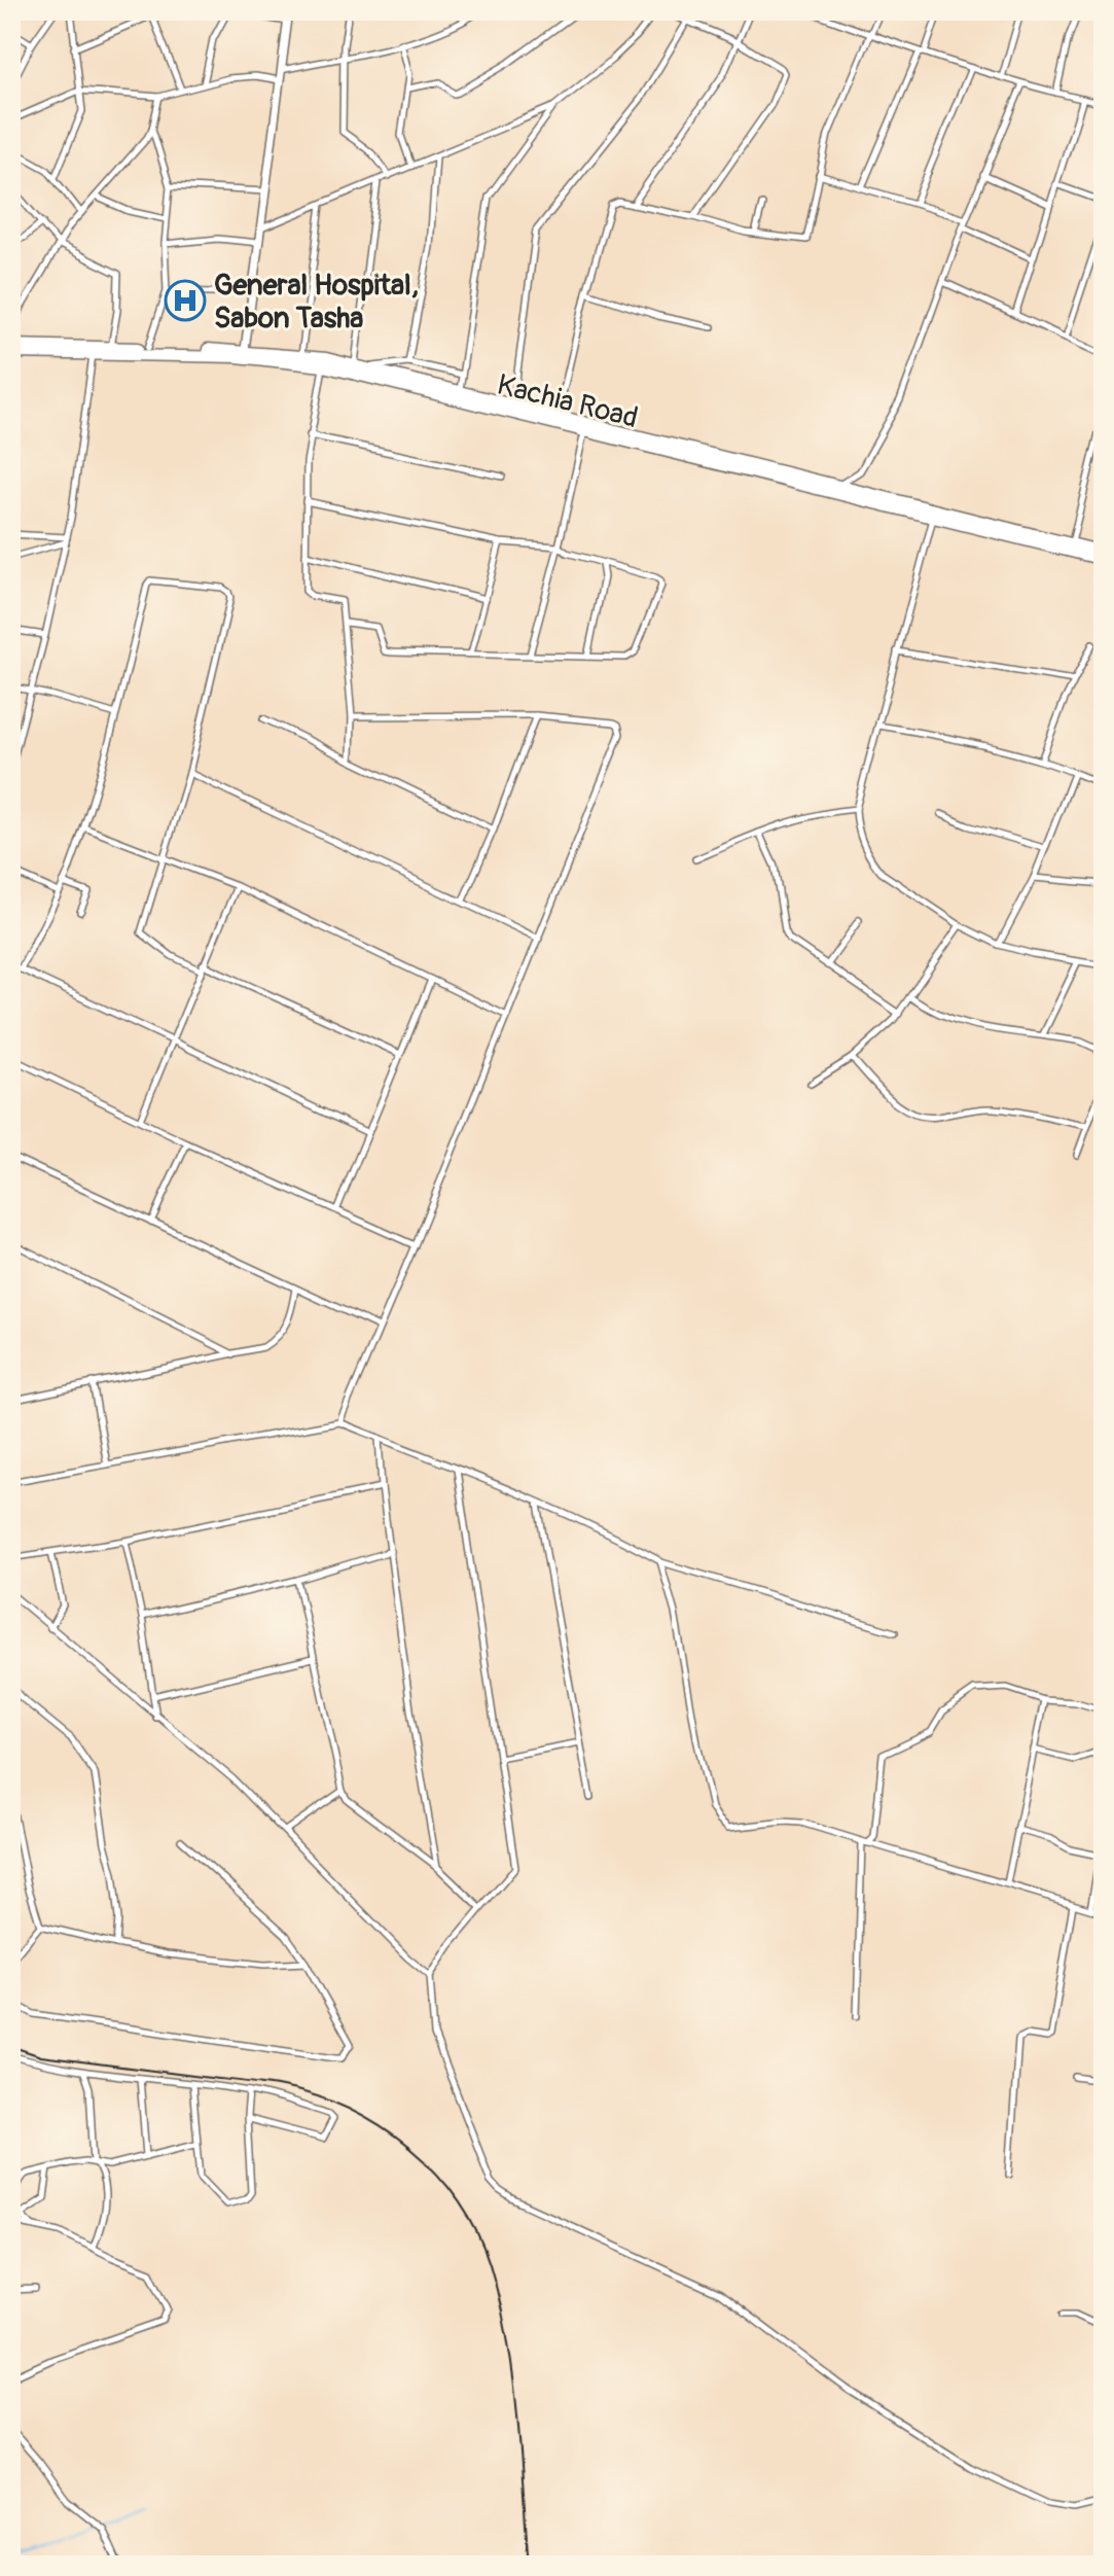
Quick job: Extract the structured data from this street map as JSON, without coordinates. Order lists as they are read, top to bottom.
{
  "streets": {
    "highway": ["Kachia Road"]
  },
  "places": {
    "hospital": ["General Hospital, Sabon Tasha"]
  }
}
